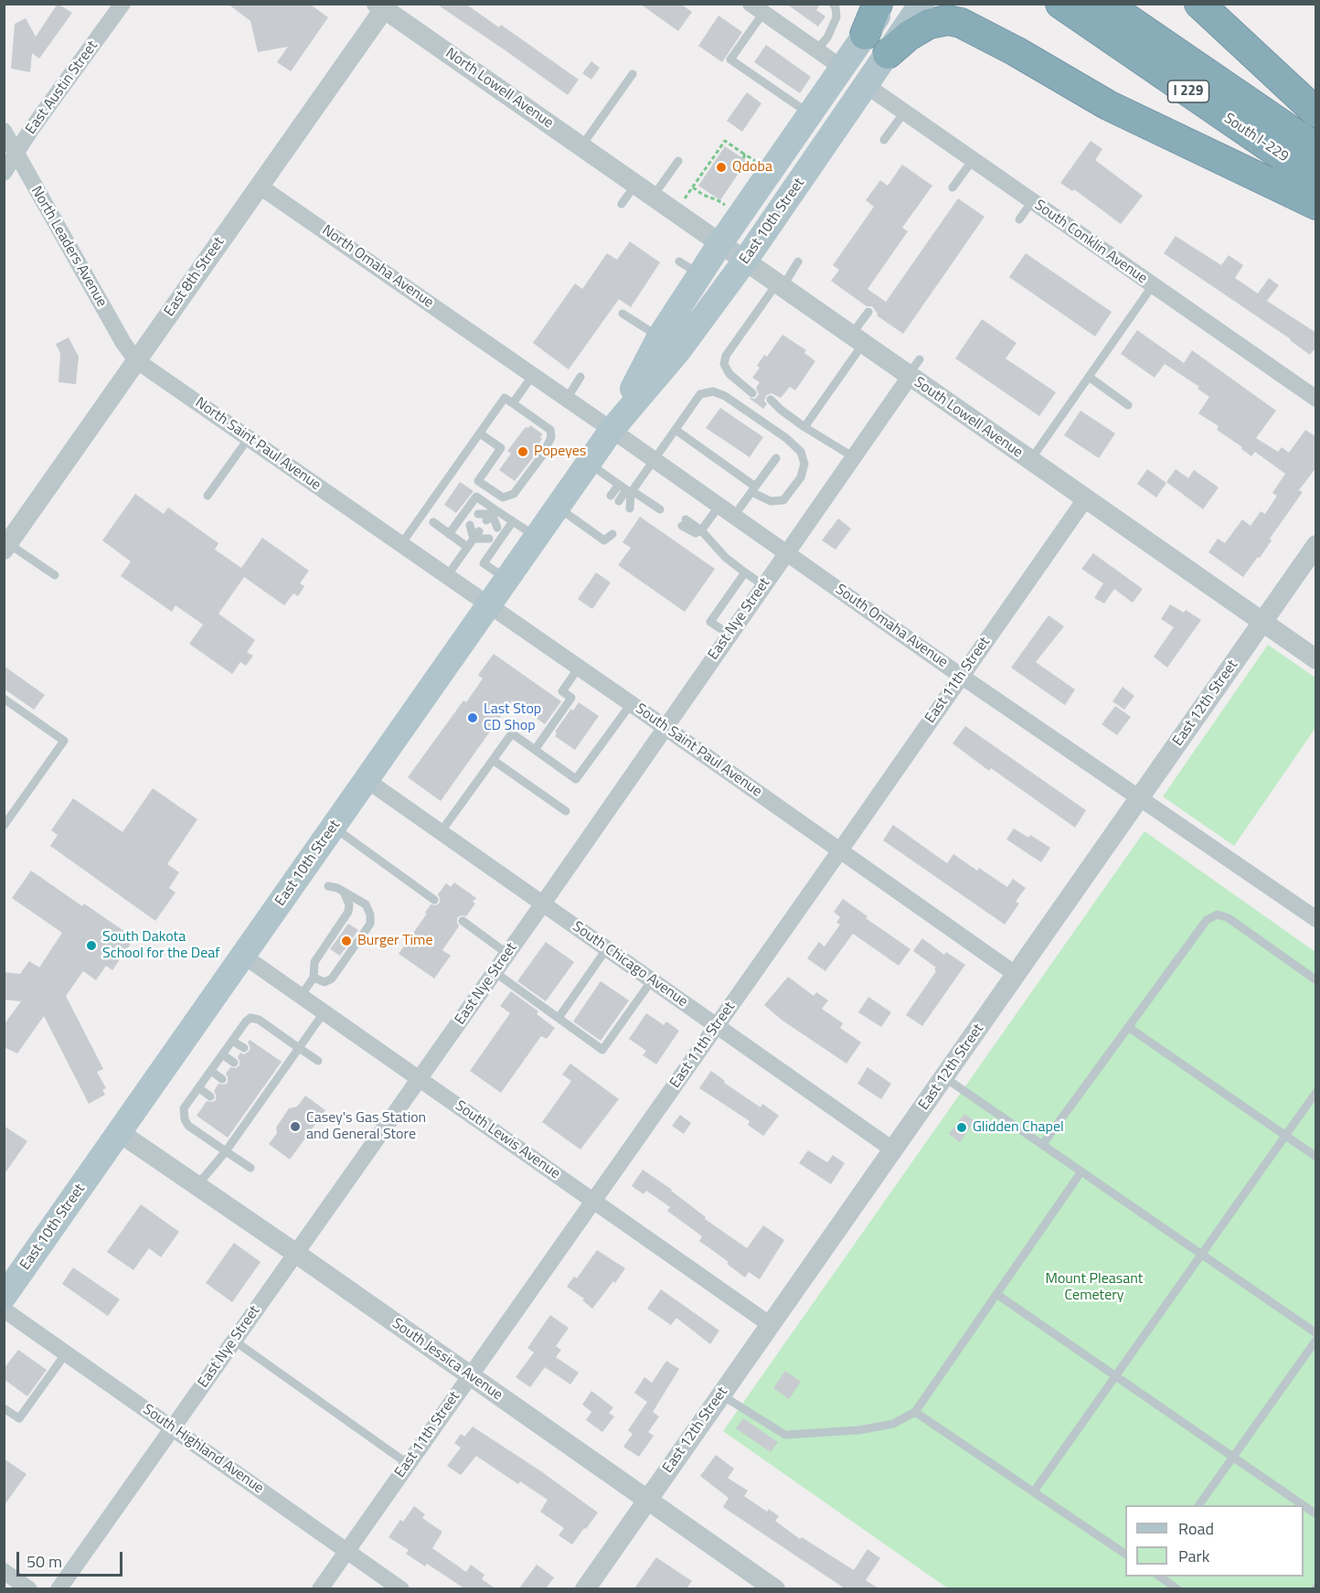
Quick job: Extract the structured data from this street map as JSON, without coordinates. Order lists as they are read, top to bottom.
{
  "streets": {
    "highway": ["I 229", "South I-229"],
    "main road": ["East 10th Street"],
    "street": [
      "East Austin Street",
      "North Lowell Avenue",
      "South Conklin Avenue",
      "North Leaders Avenue",
      "North Omaha Avenue",
      "East 8th Street",
      "South Lowell Avenue",
      "North Saint Paul Avenue",
      "East Nye Street",
      "South Omaha Avenue",
      "East 11th Street",
      "East 12th Street",
      "South Saint Paul Avenue",
      "South Chicago Avenue",
      "South Lewis Avenue",
      "South Jessica Avenue",
      "South Highland Avenue"
    ]
  },
  "crossings": [
    ["East Austin Street", "North Leaders Avenue"],
    ["North Lowell Avenue", "East 8th Street"],
    ["North Lowell Avenue", "South Lowell Avenue"],
    ["East 10th Street", "South Conklin Avenue"],
    ["East 10th Street", "South Lowell Avenue"],
    ["East 10th Street", "South Omaha Avenue"],
    ["East 10th Street", "South Saint Paul Avenue"],
    ["East 10th Street", "South Chicago Avenue"],
    ["East 10th Street", "South Lewis Avenue"],
    ["East 10th Street", "South Jessica Avenue"],
    ["North Leaders Avenue", "East 8th Street"],
    ["North Leaders Avenue", "North Saint Paul Avenue"],
    ["North Omaha Avenue", "East 8th Street"],
    ["North Omaha Avenue", "South Omaha Avenue"],
    ["East 8th Street", "North Saint Paul Avenue"],
    ["South Lowell Avenue", "East Nye Street"],
    ["South Lowell Avenue", "East 11th Street"],
    ["South Lowell Avenue", "East 12th Street"],
    ["North Saint Paul Avenue", "South Saint Paul Avenue"],
    ["East Nye Street", "South Omaha Avenue"],
    ["East Nye Street", "South Saint Paul Avenue"],
    ["East Nye Street", "South Chicago Avenue"],
    ["East Nye Street", "South Lewis Avenue"],
    ["East Nye Street", "South Jessica Avenue"],
    ["East Nye Street", "South Highland Avenue"],
    ["South Omaha Avenue", "East 11th Street"],
    ["South Omaha Avenue", "East 12th Street"],
    ["East 11th Street", "South Saint Paul Avenue"],
    ["East 11th Street", "South Chicago Avenue"],
    ["East 11th Street", "South Lewis Avenue"],
    ["East 11th Street", "South Jessica Avenue"],
    ["East 11th Street", "South Highland Avenue"],
    ["East 12th Street", "South Saint Paul Avenue"],
    ["East 12th Street", "South Chicago Avenue"],
    ["East 12th Street", "South Lewis Avenue"],
    ["East 12th Street", "South Jessica Avenue"]
  ],
  "parks": ["Mount Pleasant Cemetery"],
  "places": [
    "Qdoba",
    "Popeyes",
    "Last Stop CD Shop",
    "Burger Time",
    "South Dakota School for the Deaf",
    "Casey's Gas Station and General Store",
    "Glidden Chapel"
  ],
  "legend": ["Road", "Park"],
  "scale_bar": "50 m"
}
